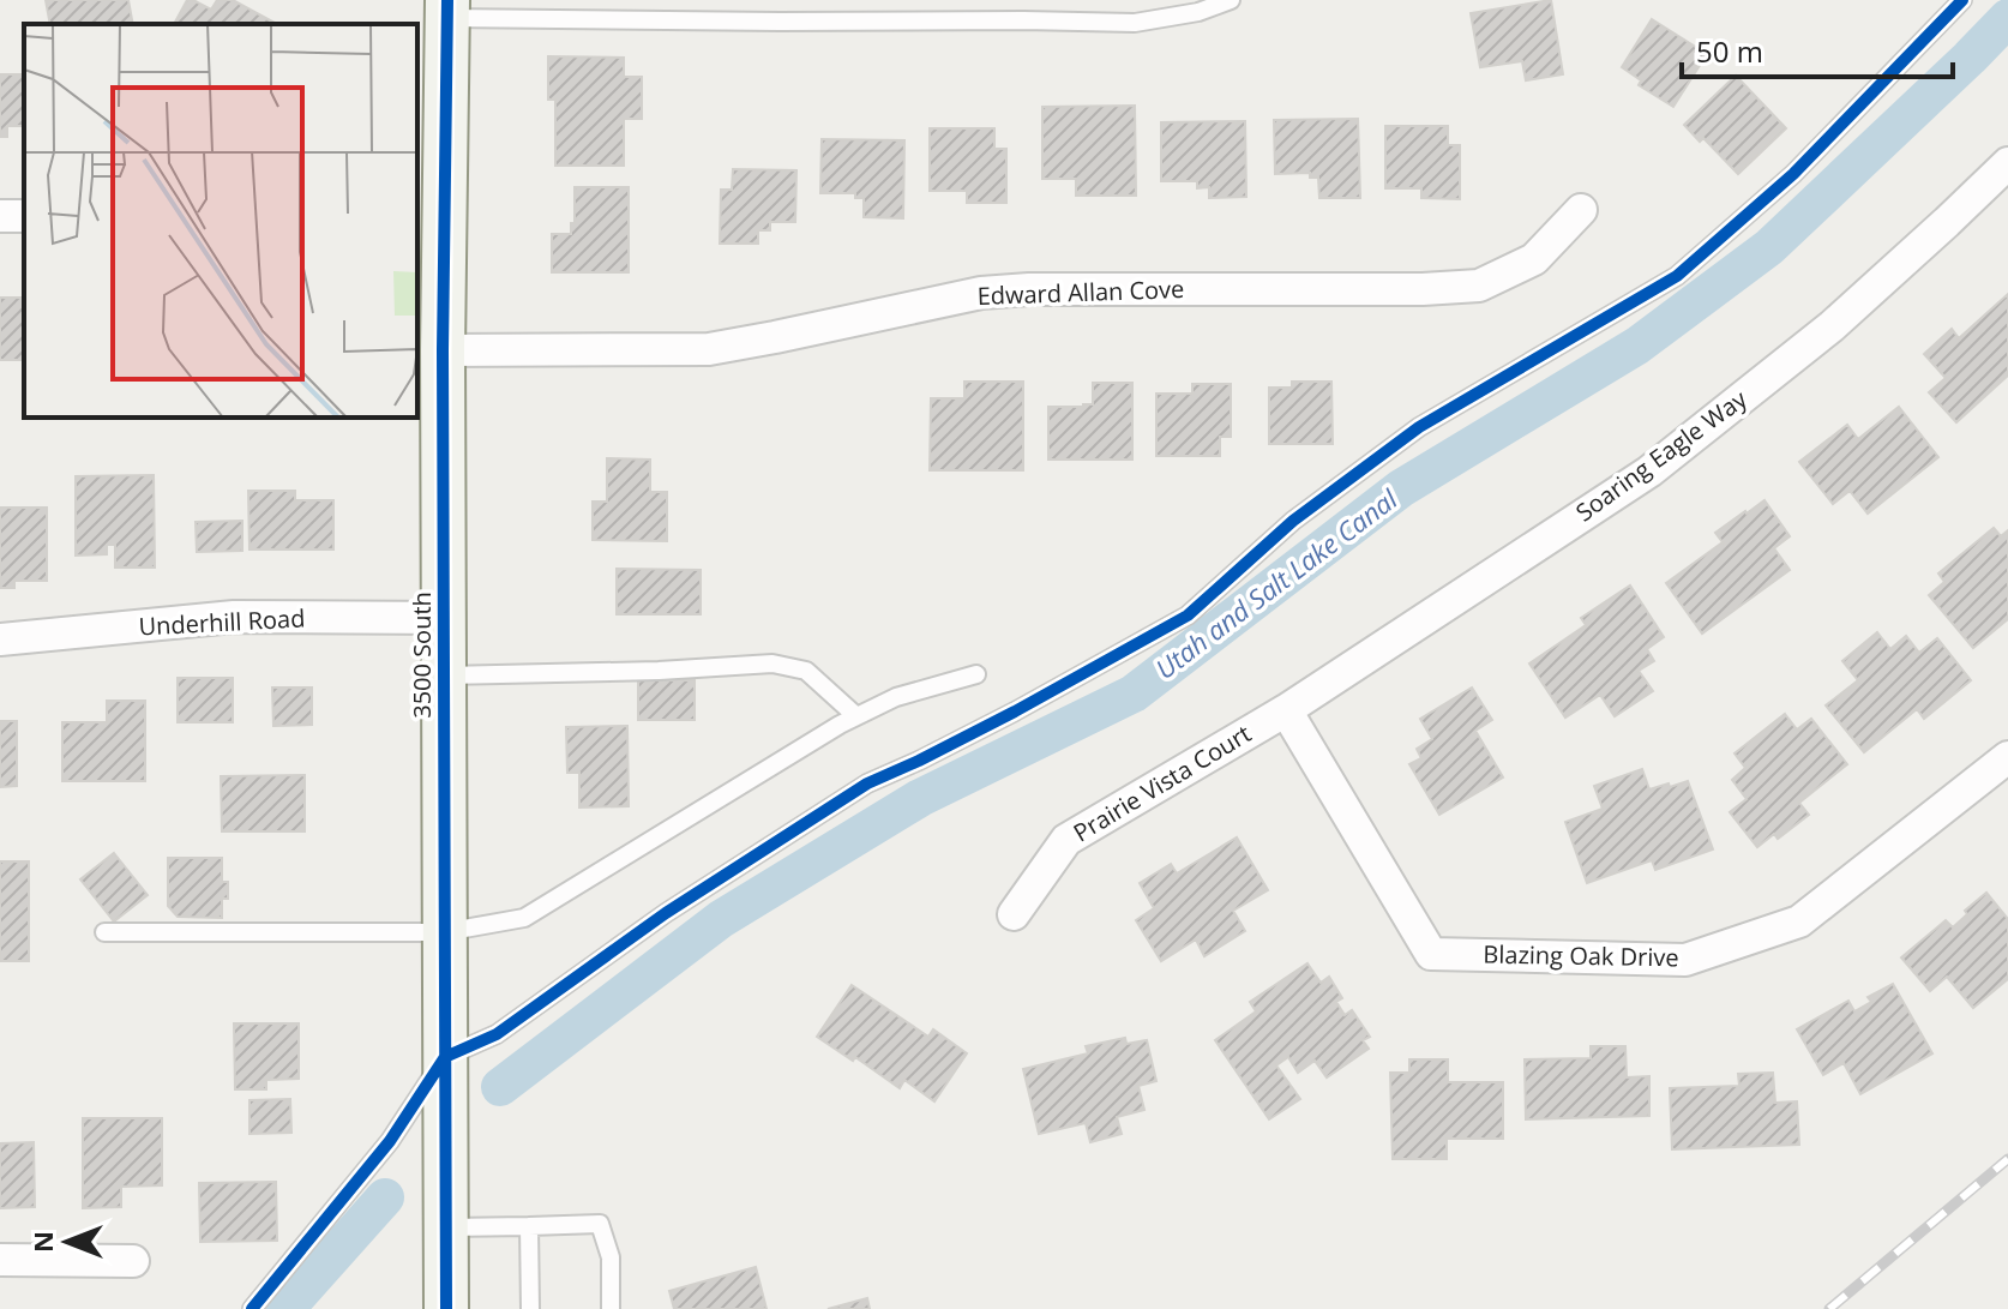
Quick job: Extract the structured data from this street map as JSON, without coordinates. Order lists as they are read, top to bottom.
{
  "streets": {
    "street": [
      "Edward Allan Cove",
      "Soaring Eagle Way",
      "Underhill Road",
      "3500 South",
      "Prairie Vista Court",
      "Blazing Oak Drive"
    ]
  },
  "crossings": [
    ["Edward Allan Cove", "3500 South"],
    ["Soaring Eagle Way", "Prairie Vista Court"],
    ["Soaring Eagle Way", "Blazing Oak Drive"],
    ["Underhill Road", "3500 South"],
    ["Prairie Vista Court", "Blazing Oak Drive"]
  ],
  "water": ["Utah and Salt Lake Canal"],
  "scale_bar": "50 m",
  "north": "left"
}
